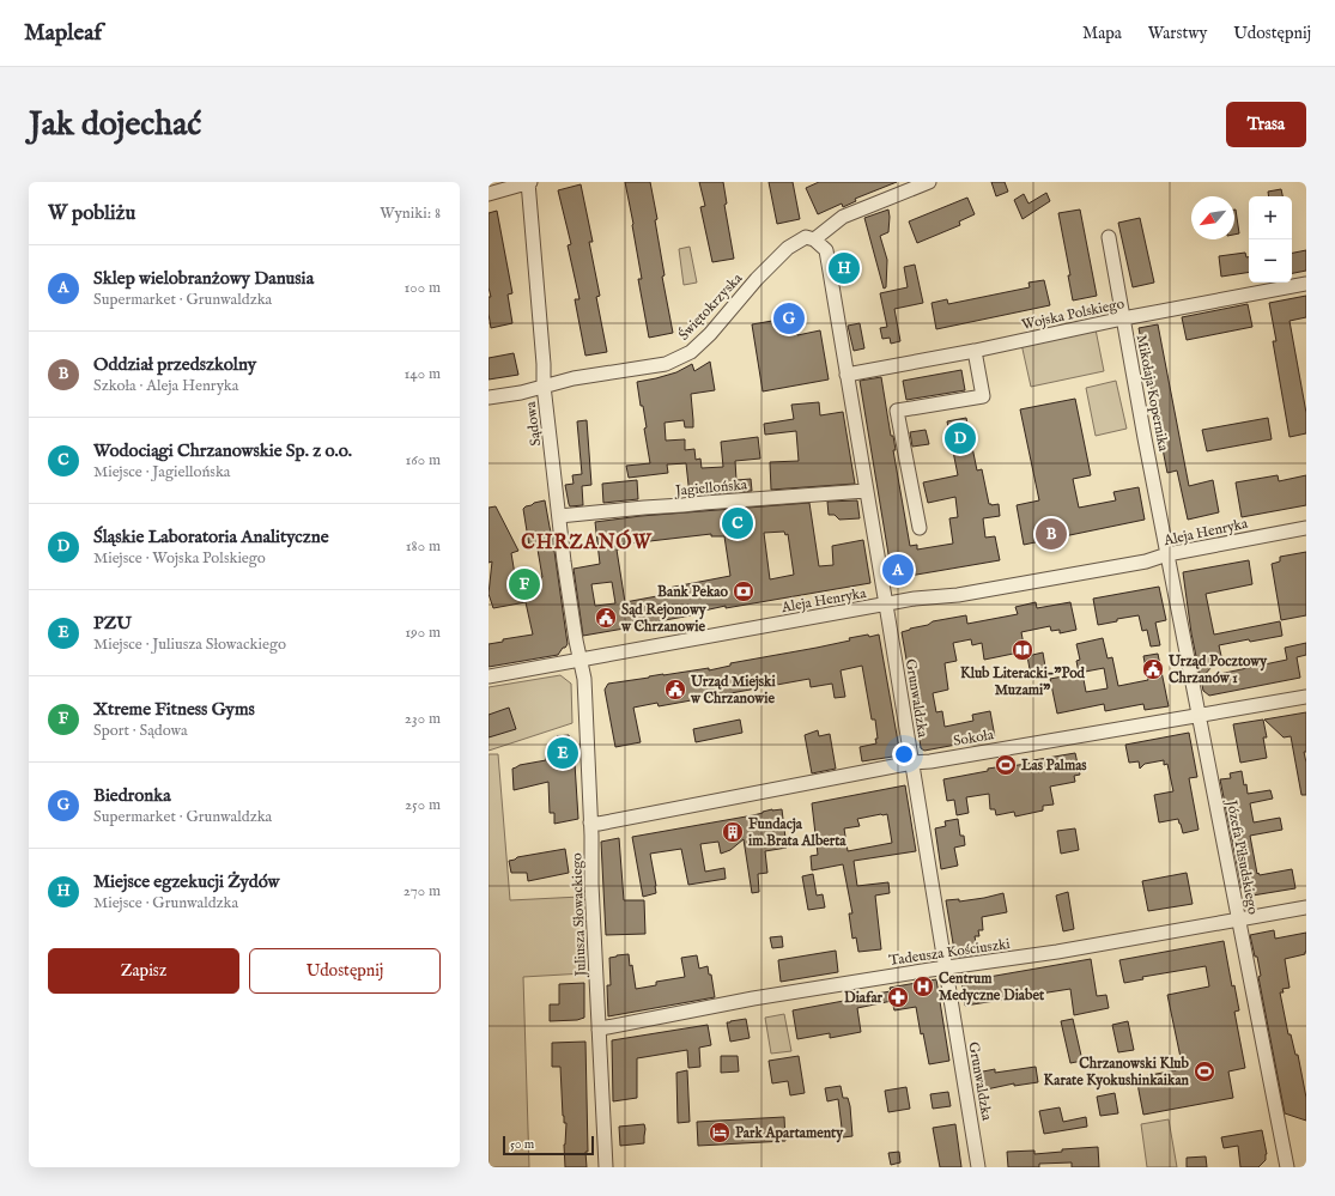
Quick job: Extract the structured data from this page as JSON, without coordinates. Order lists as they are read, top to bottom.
{
  "streets": {
    "street": [
      "Świętokrzyska",
      "Wojska Polskiego",
      "Mikołaja Kopernika",
      "Sądowa",
      "Jagiellońska",
      "Aleja Henryka",
      "Grunwaldzka",
      "Sokoła",
      "Józefa Piłsudskiego",
      "Juliusza Słowackiego",
      "Tadeusza Kościuszki"
    ]
  },
  "crossings": [
    ["Świętokrzyska", "Sądowa"],
    ["Świętokrzyska", "Grunwaldzka"],
    ["Wojska Polskiego", "Mikołaja Kopernika"],
    ["Wojska Polskiego", "Grunwaldzka"],
    ["Mikołaja Kopernika", "Aleja Henryka"],
    ["Mikołaja Kopernika", "Józefa Piłsudskiego"],
    ["Sądowa", "Jagiellońska"],
    ["Sądowa", "Aleja Henryka"],
    ["Sądowa", "Juliusza Słowackiego"],
    ["Jagiellońska", "Grunwaldzka"],
    ["Aleja Henryka", "Grunwaldzka"],
    ["Aleja Henryka", "Józefa Piłsudskiego"],
    ["Aleja Henryka", "Juliusza Słowackiego"],
    ["Grunwaldzka", "Sokoła"],
    ["Grunwaldzka", "Tadeusza Kościuszki"],
    ["Sokoła", "Józefa Piłsudskiego"],
    ["Sokoła", "Juliusza Słowackiego"],
    ["Józefa Piłsudskiego", "Tadeusza Kościuszki"],
    ["Juliusza Słowackiego", "Tadeusza Kościuszki"]
  ],
  "districts": ["CHRZANÓW"],
  "places": {
    "bank": ["Bank Pekao"],
    "public building": ["Sąd Rejonowy w Chrzanowie", "Urząd Pocztowy Chrzanów 1", "Urząd Miejski w Chrzanowie"],
    "library": ["Klub Literacki-\"Pod Muzami\""],
    "sports": ["Las Palmas", "Chrzanowski Klub Karate Kyokushinkaikan"],
    "building": ["Fundacja im.Brata Alberta"],
    "hospital": ["Centrum Medyczne Diabet"],
    "pharmacy": ["Diafar"],
    "hotel": ["Park Apartamenty"]
  },
  "scale_bar": "50 m",
  "north": "bottom left",
  "page": {
    "header": "Mapleaf",
    "nav": ["Mapa", "Warstwy", "Udostępnij"],
    "buttons": [
      "Trasa",
      ["Zapisz", "Udostępnij"]
    ],
    "title": "Jak dojechać",
    "heading": ["W pobliżu", "Wyniki: 8"],
    "map_buttons": ["+", "−"],
    "list": [
      {
        "mark": "A",
        "name": "Sklep wielobranżowy Danusia",
        "note": "Supermarket · Grunwaldzka",
        "value": "100 m"
      },
      {
        "mark": "B",
        "name": "Oddział przedszkolny",
        "note": "Szkoła · Aleja Henryka",
        "value": "140 m"
      },
      {
        "mark": "C",
        "name": "Wodociągi Chrzanowskie Sp. z o.o.",
        "note": "Miejsce · Jagiellońska",
        "value": "160 m"
      },
      {
        "mark": "D",
        "name": "Śląskie Laboratoria Analityczne",
        "note": "Miejsce · Wojska Polskiego",
        "value": "180 m"
      },
      {
        "mark": "E",
        "name": "PZU",
        "note": "Miejsce · Juliusza Słowackiego",
        "value": "190 m"
      },
      {
        "mark": "F",
        "name": "Xtreme Fitness Gyms",
        "note": "Sport · Sądowa",
        "value": "230 m"
      },
      {
        "mark": "G",
        "name": "Biedronka",
        "note": "Supermarket · Grunwaldzka",
        "value": "250 m"
      },
      {
        "mark": "H",
        "name": "Miejsce egzekucji Żydów",
        "note": "Miejsce · Grunwaldzka",
        "value": "270 m"
      }
    ],
    "pins": [
      "H",
      "G",
      "D",
      "C",
      "B",
      "A",
      "F",
      "E"
    ],
    "scale": "50 m"
  }
}
